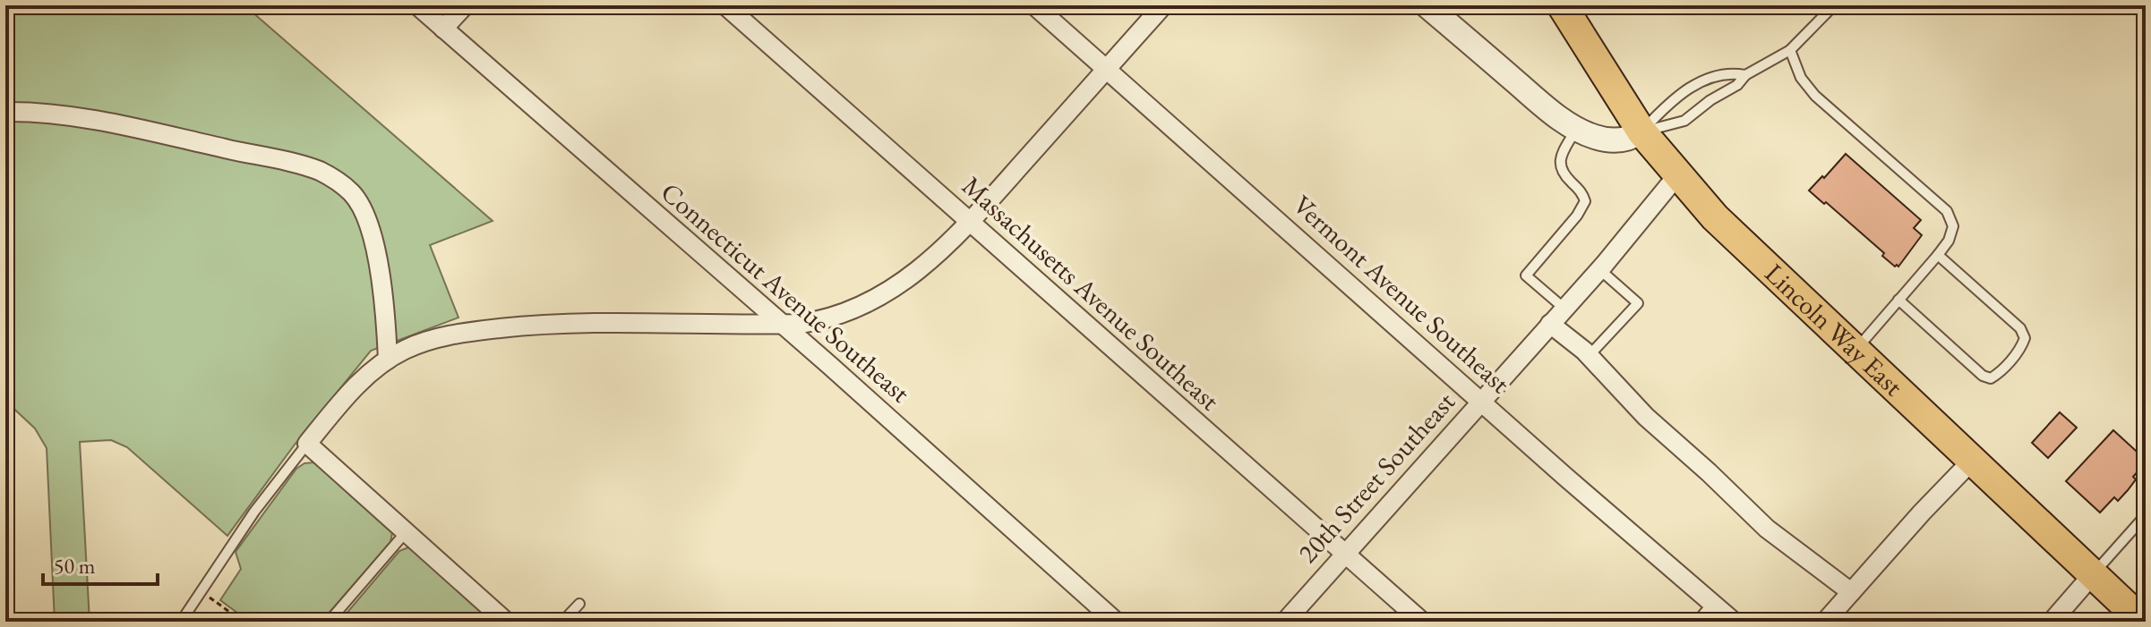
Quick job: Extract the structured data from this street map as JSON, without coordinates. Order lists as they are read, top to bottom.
{
  "streets": {
    "main road": ["Lincoln Way East"],
    "street": [
      "Connecticut Avenue Southeast",
      "Massachusetts Avenue Southeast",
      "Vermont Avenue Southeast",
      "20th Street Southeast"
    ]
  },
  "crossings": [
    ["Massachusetts Avenue Southeast", "20th Street Southeast"],
    ["Vermont Avenue Southeast", "20th Street Southeast"],
    ["Lincoln Way East", "20th Street Southeast"]
  ],
  "scale_bar": "50 m"
}
